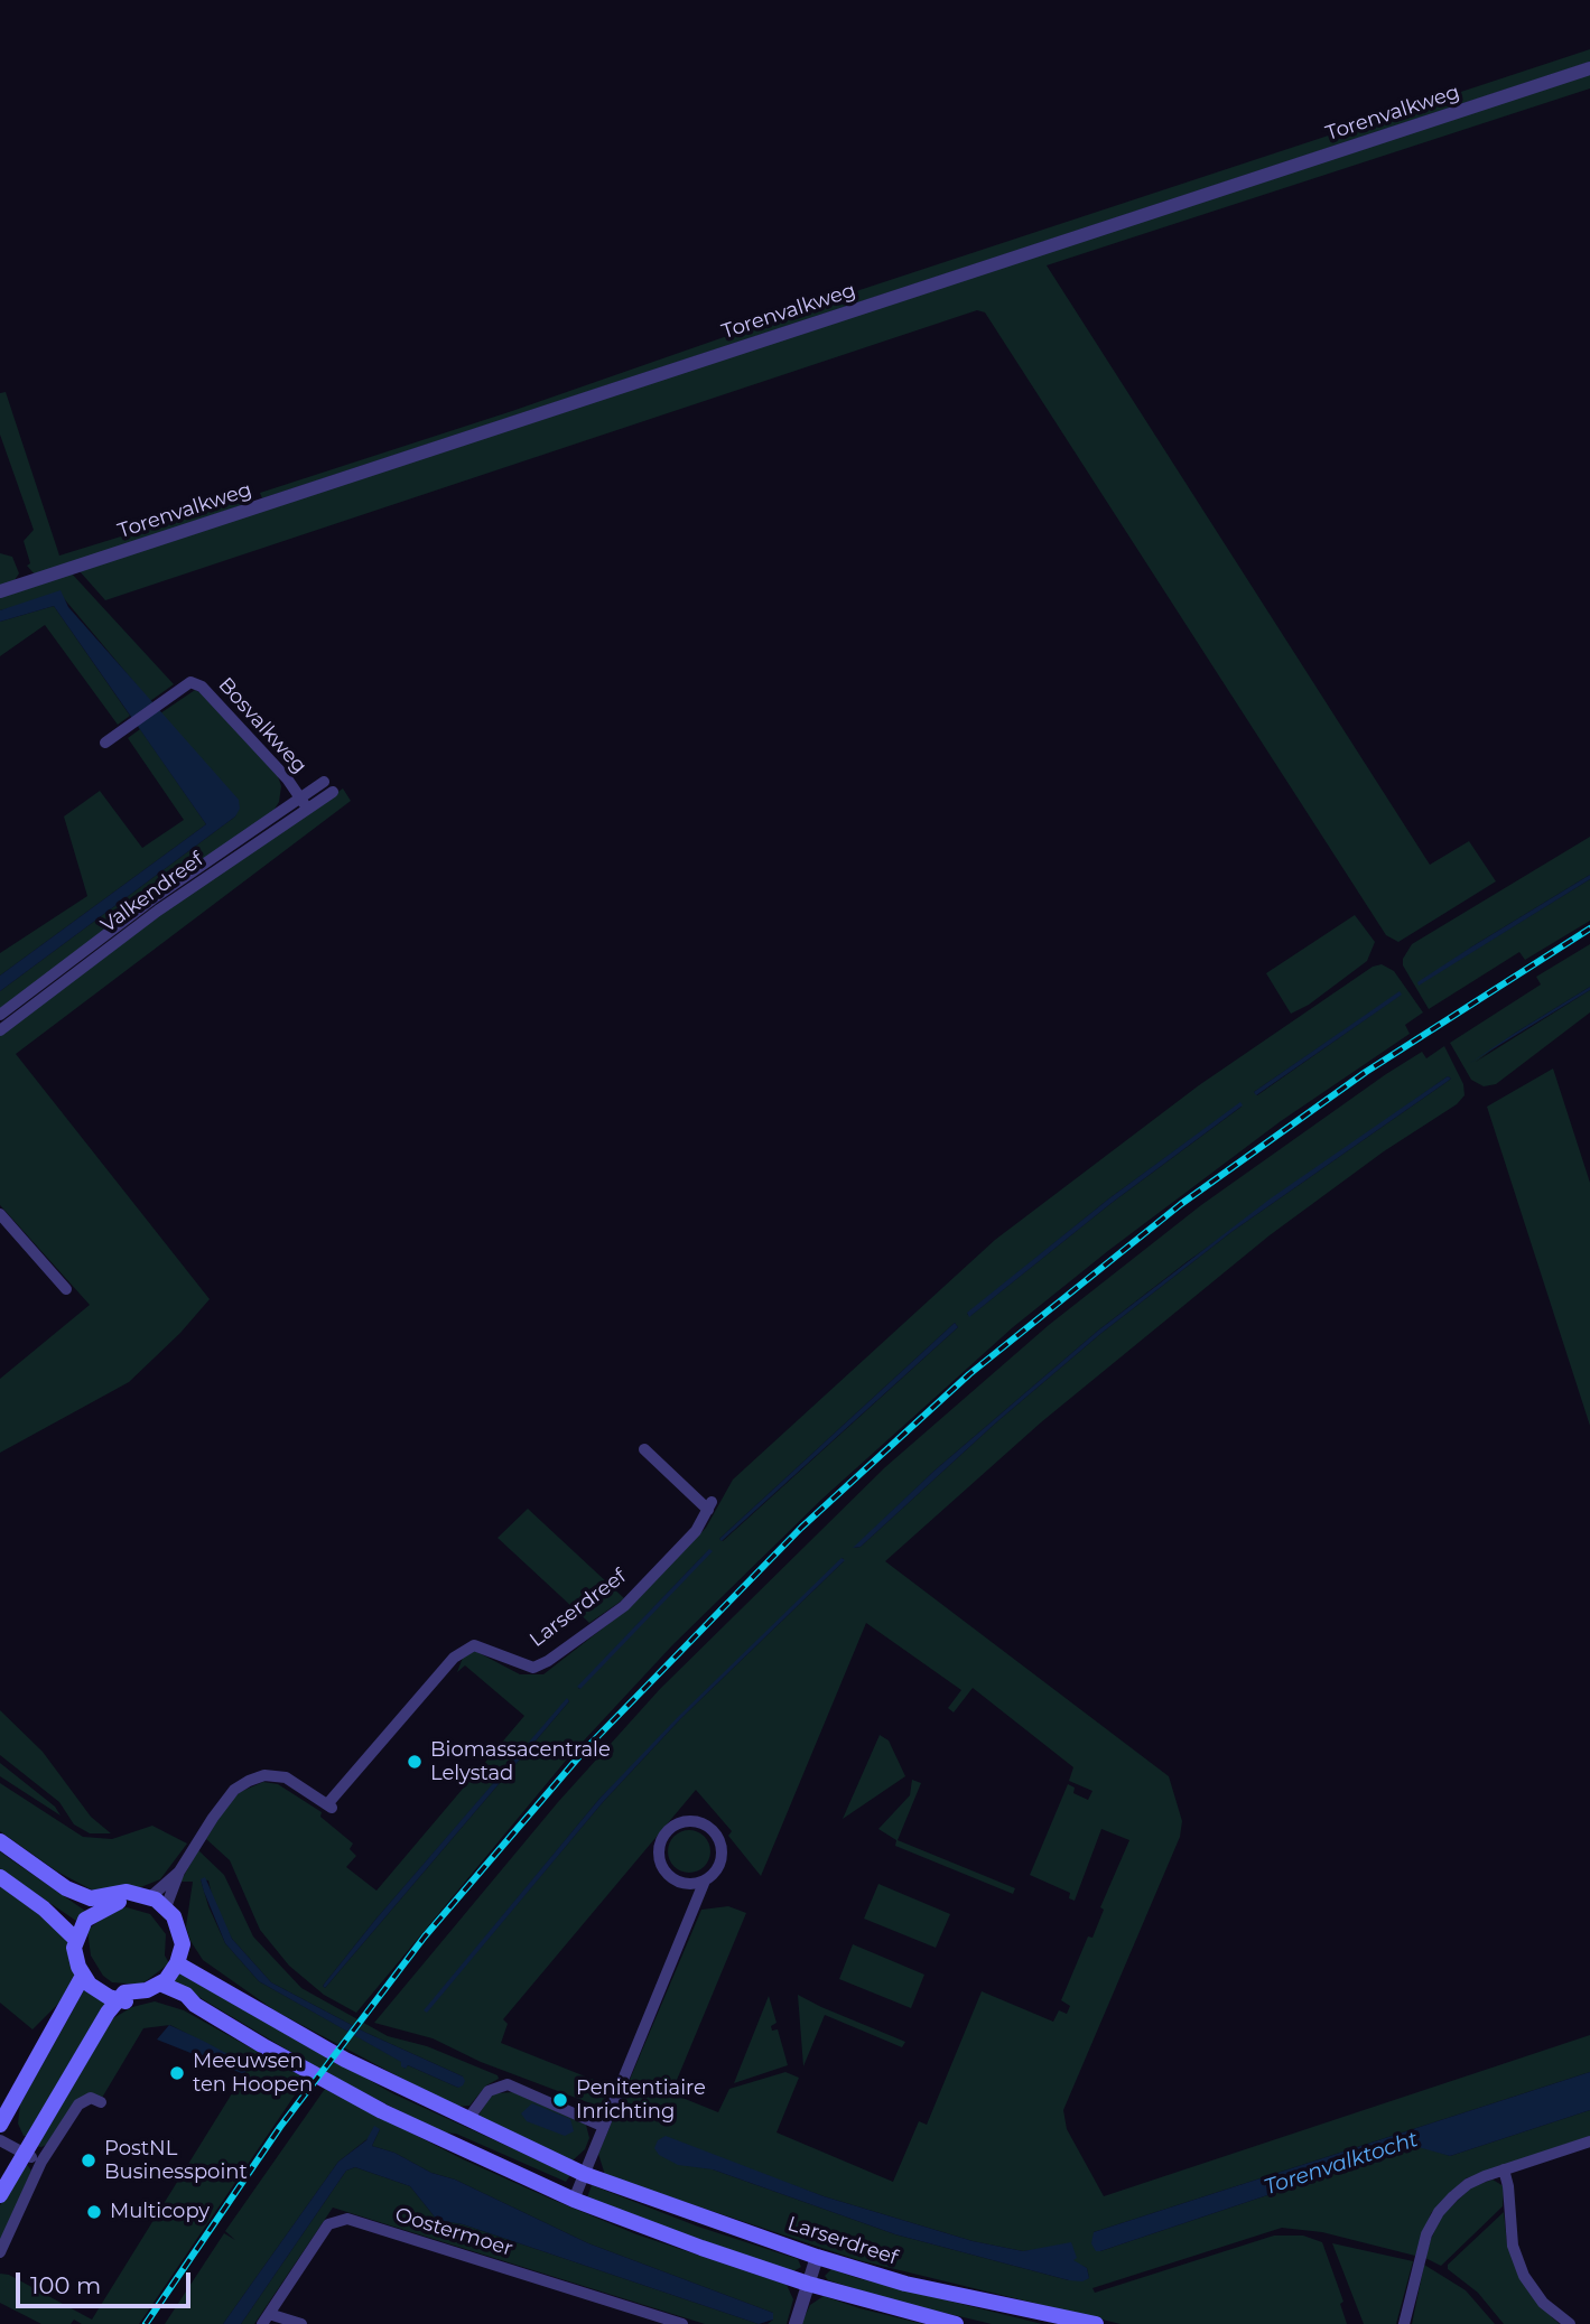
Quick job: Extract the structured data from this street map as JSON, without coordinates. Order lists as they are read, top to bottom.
{
  "streets": {
    "main road": ["Larserdreef"],
    "street": [
      "Torenvalkweg",
      "Bosvalkweg",
      "Valkendreef",
      "Oostermoer"
    ]
  },
  "crossings": [
    ["Bosvalkweg", "Valkendreef"]
  ],
  "water": ["Torenvalktocht"],
  "places": [
    "Biomassacentrale Lelystad",
    "Meeuwsen ten Hoopen",
    "Penitentiaire Inrichting",
    "PostNL Businesspoint",
    "Multicopy"
  ],
  "scale_bar": "100 m"
}
